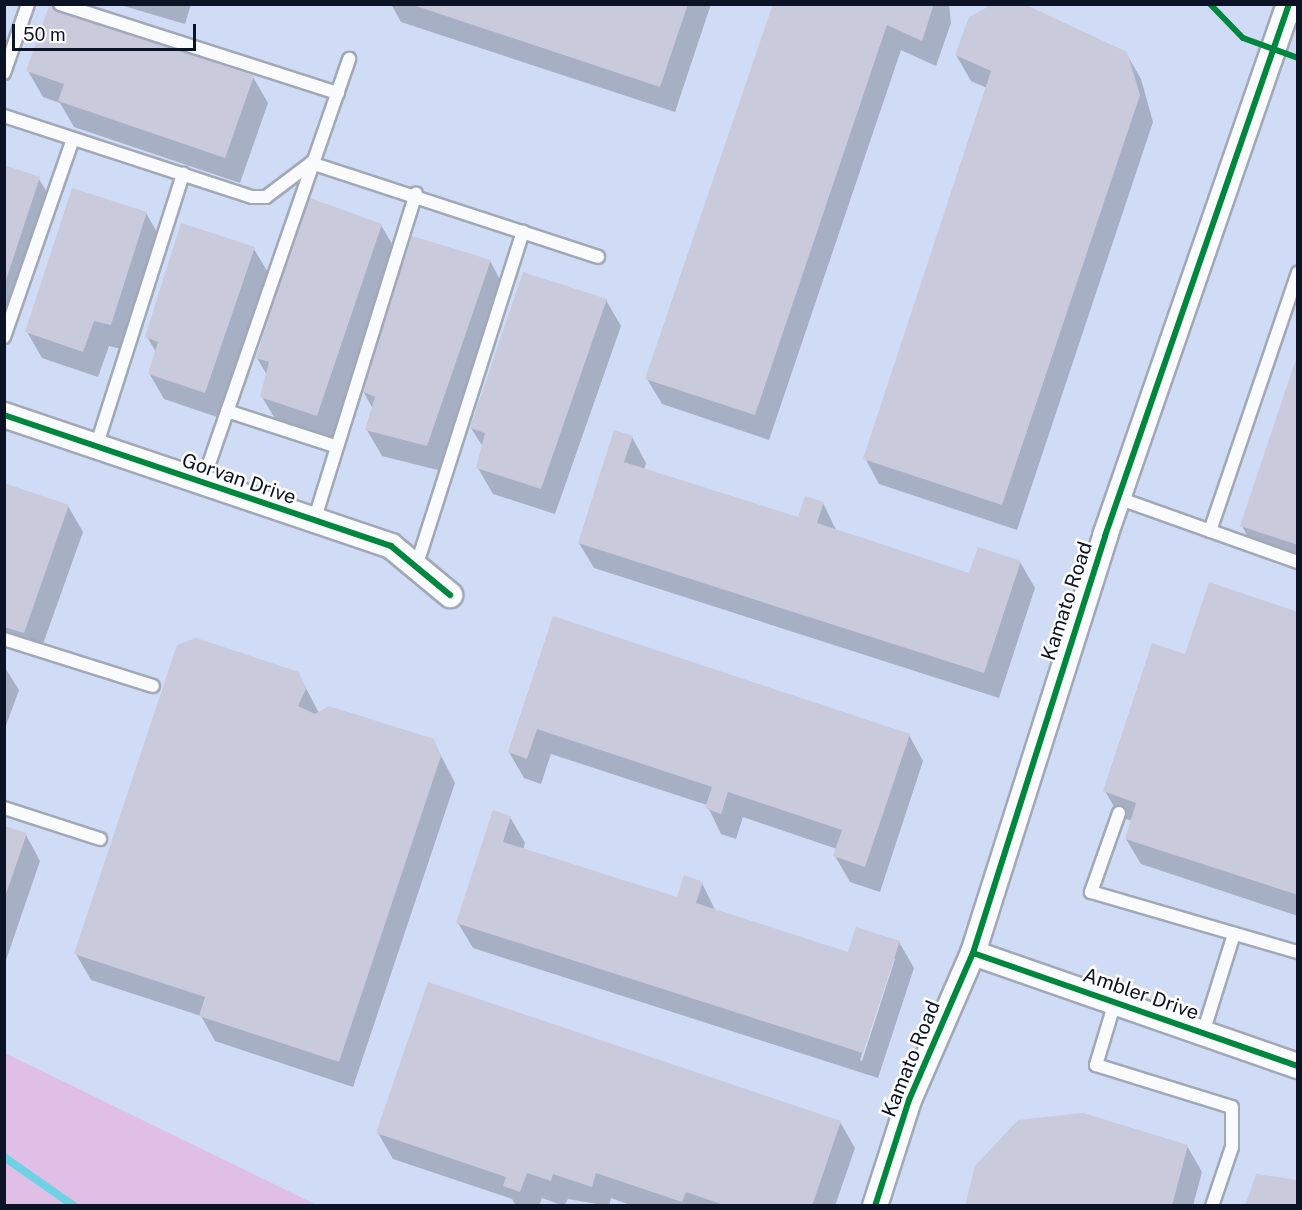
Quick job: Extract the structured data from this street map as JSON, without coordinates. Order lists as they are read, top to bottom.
{
  "streets": {
    "street": ["Gorvan Drive", "Kamato Road", "Ambler Drive"]
  },
  "crossings": [
    ["Kamato Road", "Ambler Drive"]
  ],
  "scale_bar": "50 m"
}
